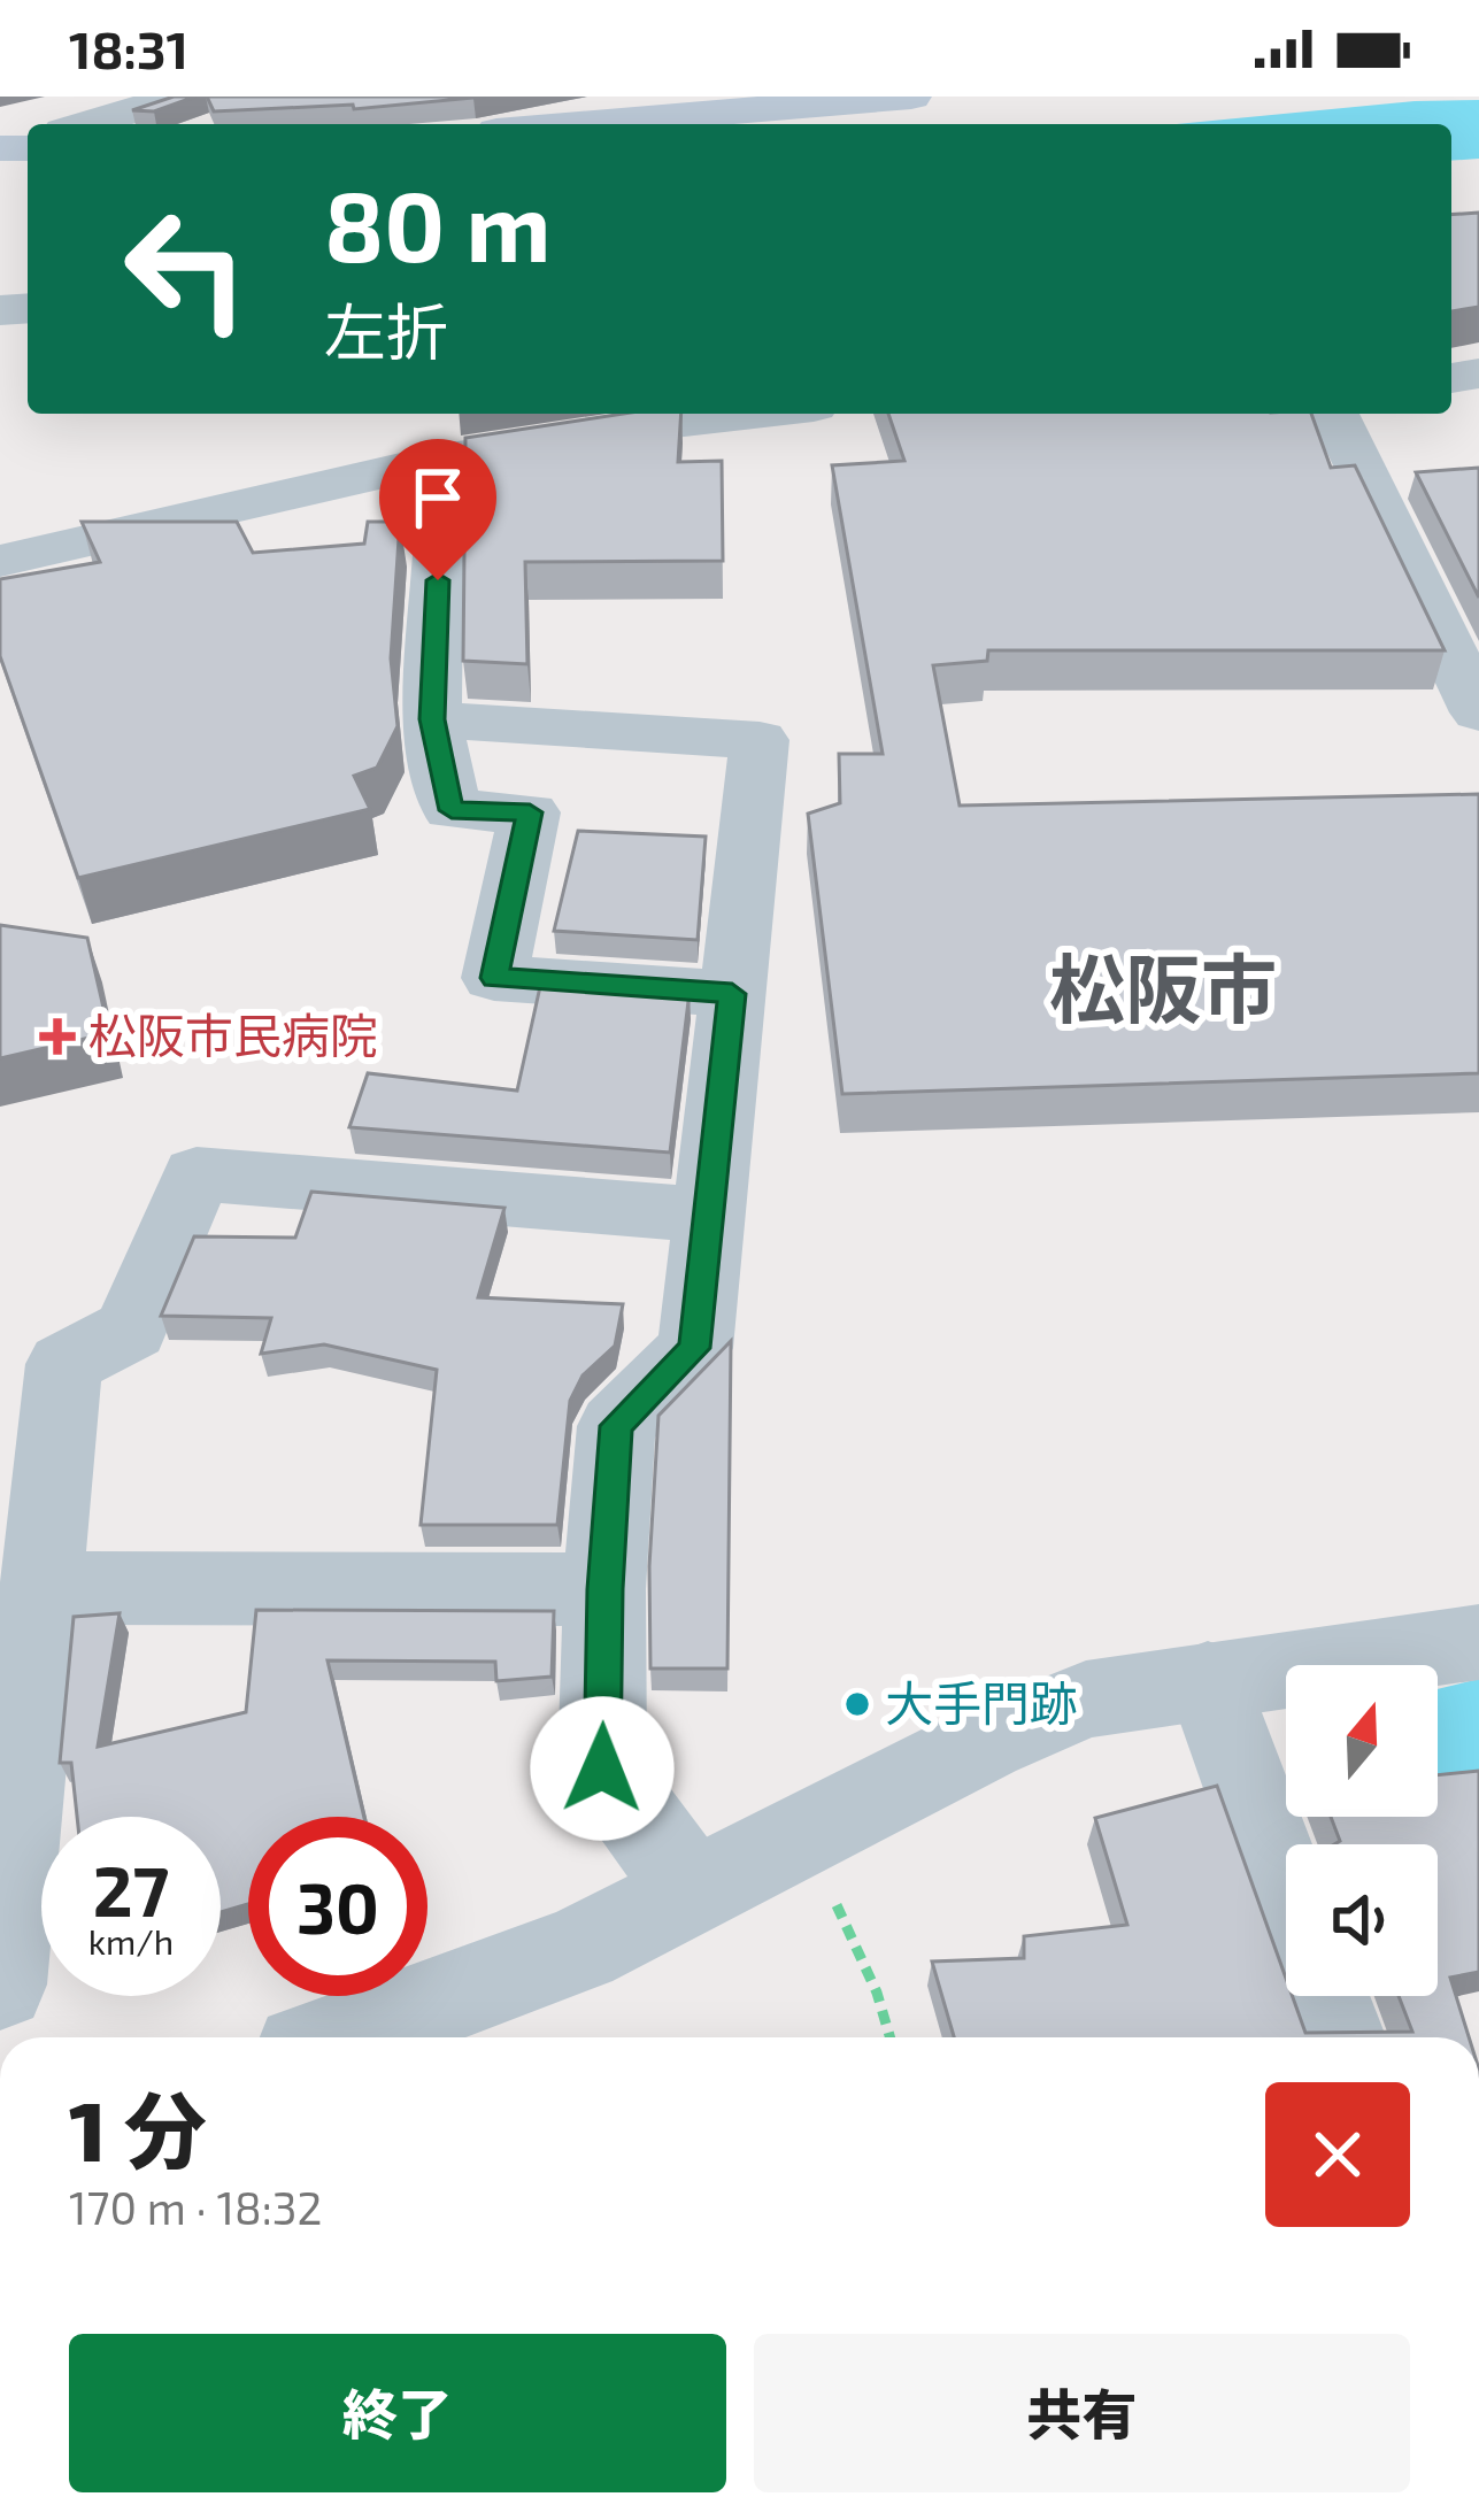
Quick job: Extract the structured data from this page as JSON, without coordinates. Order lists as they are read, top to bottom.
{
  "districts": ["松阪市"],
  "places": {
    "health": ["松阪市民病院"],
    "other": ["大手門跡"]
  },
  "north": "top",
  "page": {
    "status": "18:31",
    "turn": ["80 m", "左折"],
    "speed": "27 km/h",
    "limit": "30",
    "heading": ["1 分", "170 m · 18:32"],
    "buttons": ["終了", "共有"]
  }
}
